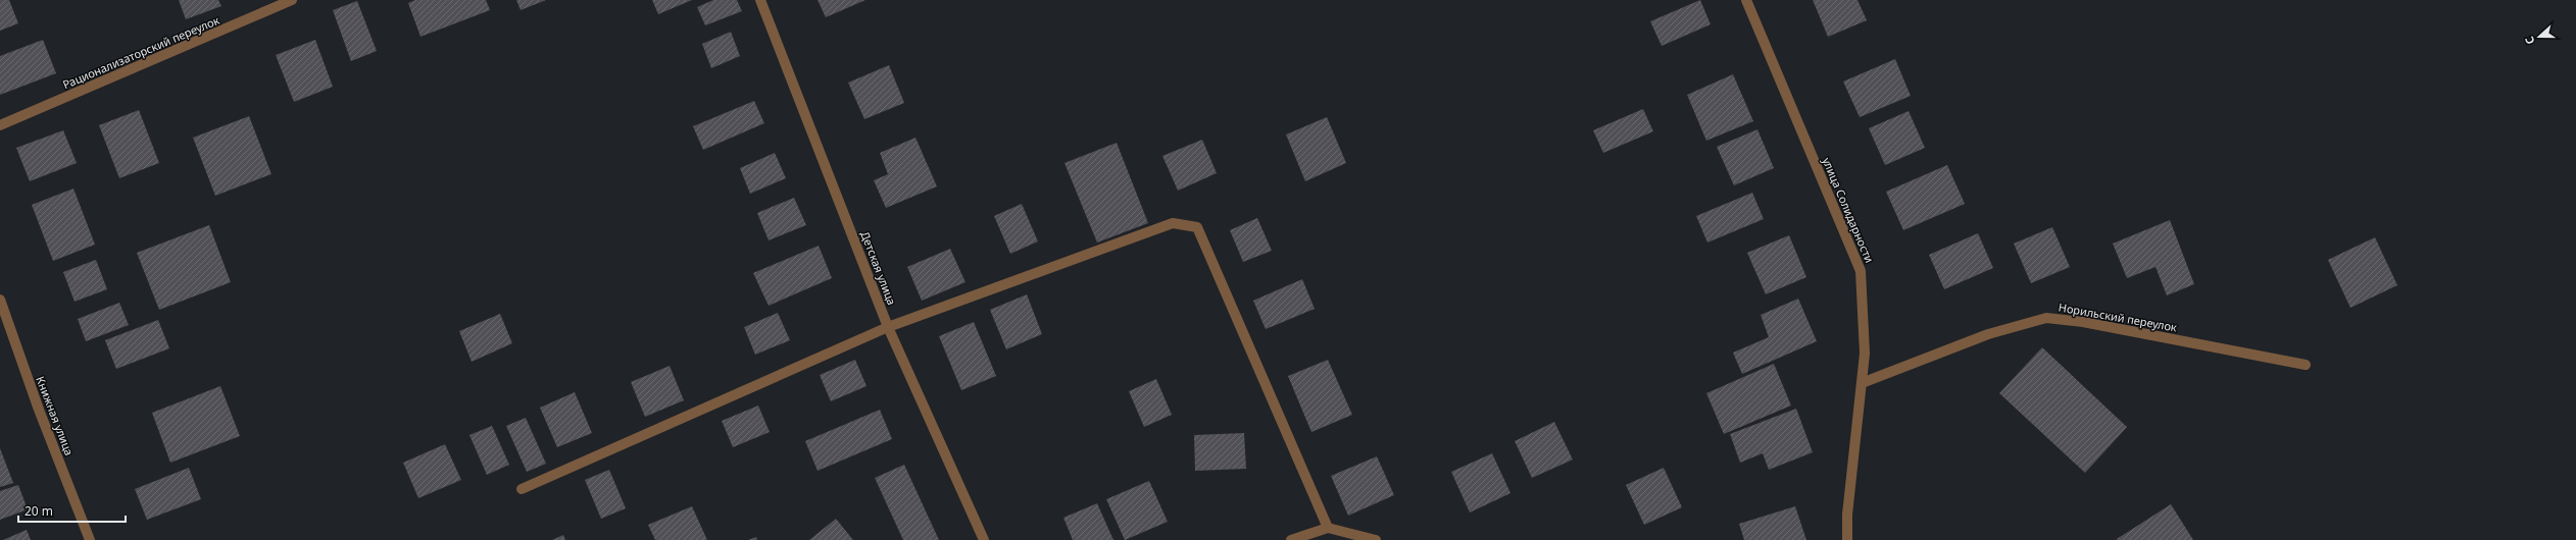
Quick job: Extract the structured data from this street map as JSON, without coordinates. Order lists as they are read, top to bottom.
{
  "streets": {
    "street": [
      "Рационализаторский переулок",
      "улица Солидарности",
      "Детская улица",
      "Норильский переулок",
      "Книжная улица"
    ]
  },
  "crossings": [
    ["улица Солидарности", "Норильский переулок"]
  ],
  "scale_bar": "20 m",
  "north": "left"
}
